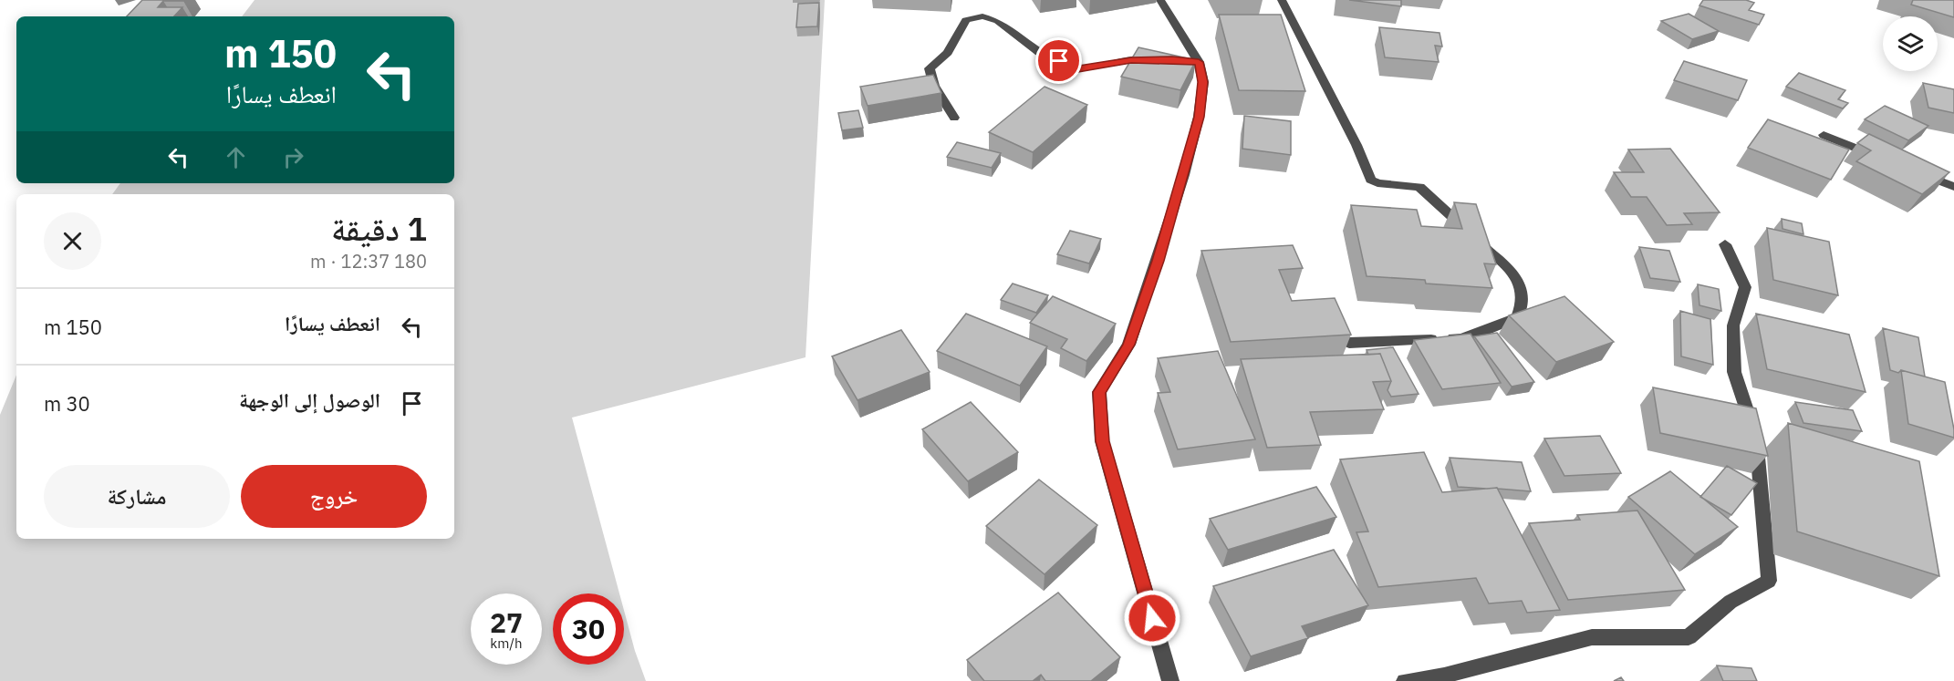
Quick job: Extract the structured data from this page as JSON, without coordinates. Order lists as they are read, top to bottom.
{
  "page": {
    "turn": ["150 m", "انعطف يسارًا"],
    "heading": ["1 دقيقة", "180 m · 12:37"],
    "list": [
      {
        "name": "انعطف يسارًا",
        "value": "150 m"
      },
      {
        "name": "الوصول إلى الوجهة",
        "value": "30 m"
      }
    ],
    "buttons": ["خروج", "مشاركة"],
    "speed": "27 km/h",
    "limit": "30"
  }
}
